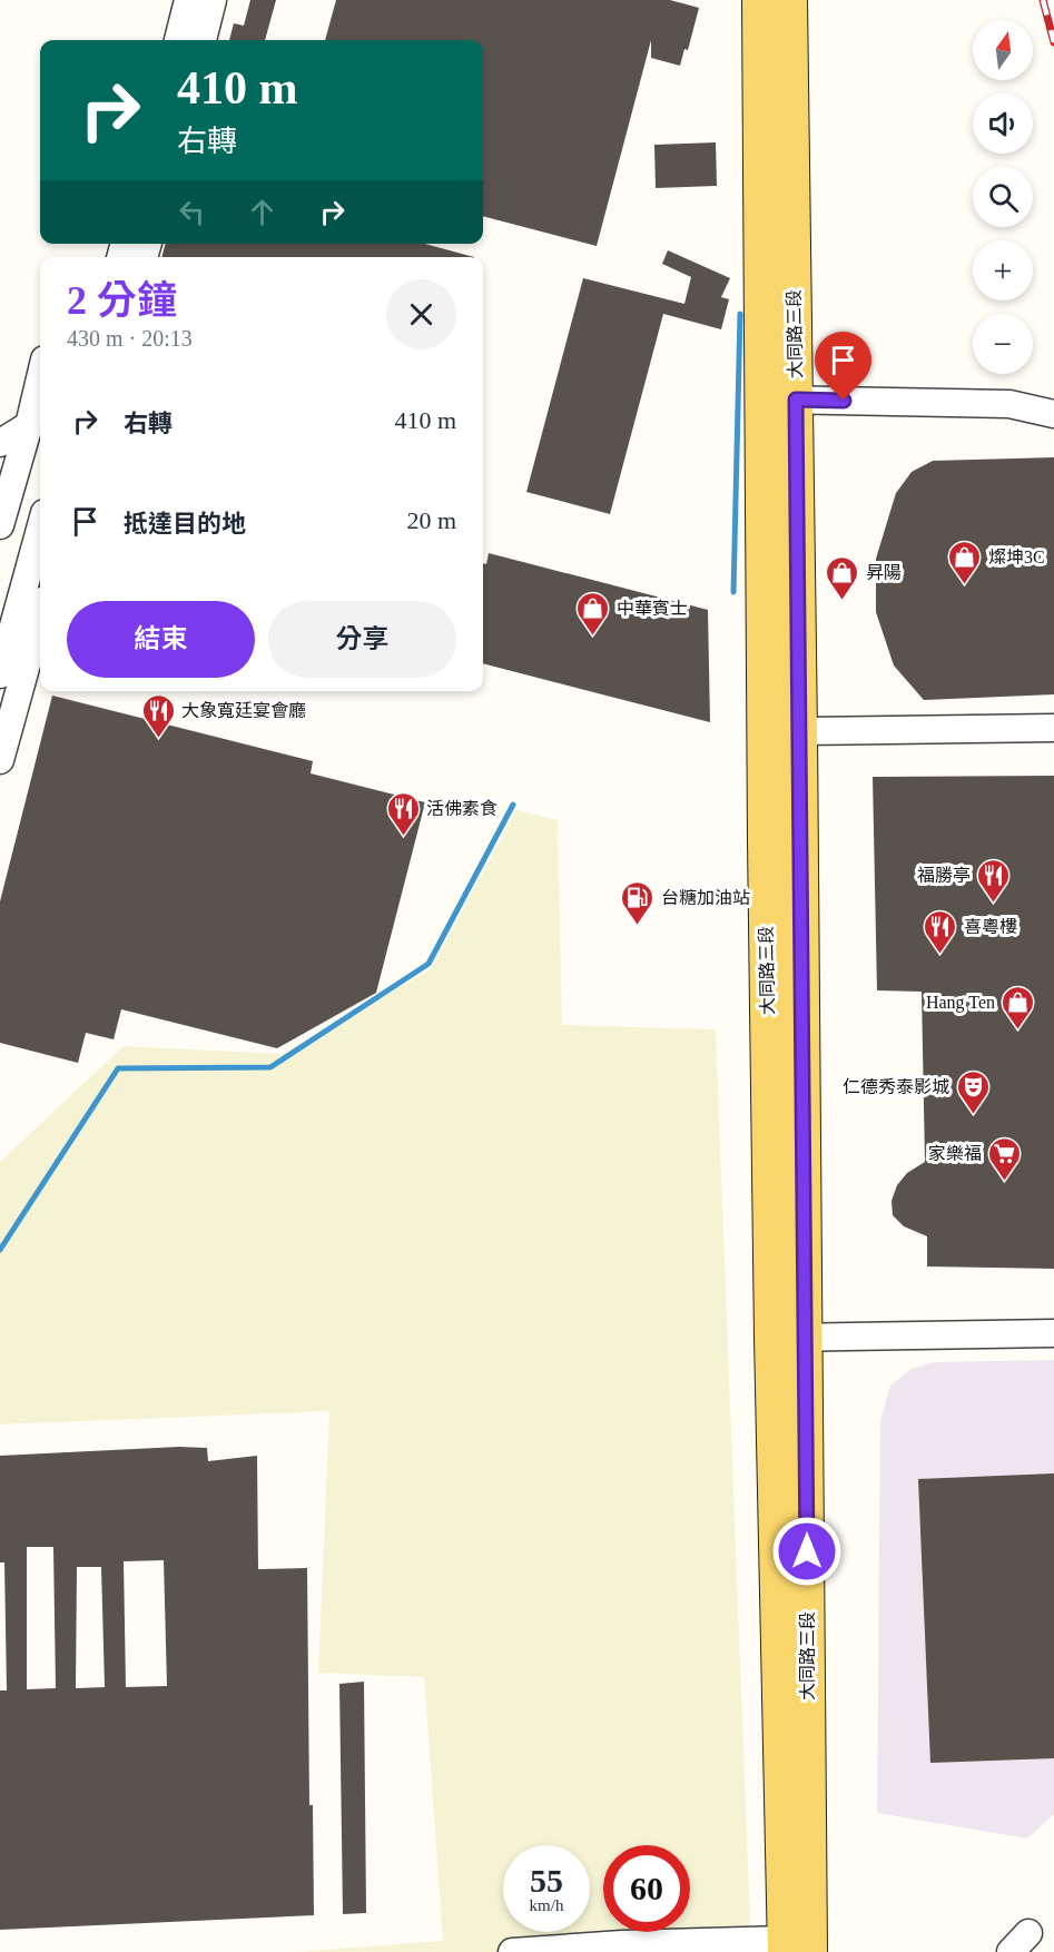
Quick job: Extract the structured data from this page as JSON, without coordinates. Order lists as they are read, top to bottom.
{
  "streets": {
    "main road": ["大同路三段"]
  },
  "places": {
    "shop": [
      "燦坤3C",
      "昇陽",
      "中華賓士",
      "Hang Ten"
    ],
    "restaurant": [
      "大象寬廷宴會廳",
      "活佛素食",
      "福勝亭",
      "喜粵樓"
    ],
    "fuel station": ["台糖加油站"],
    "theatre": ["仁德秀泰影城"],
    "supermarket": ["家樂福"]
  },
  "north": "top",
  "page": {
    "map_buttons": ["+", "−"],
    "turn": ["410 m", "右轉"],
    "heading": ["2 分鐘", "430 m · 20:13"],
    "list": [
      {
        "name": "右轉",
        "value": "410 m"
      },
      {
        "name": "抵達目的地",
        "value": "20 m"
      }
    ],
    "buttons": ["結束", "分享"],
    "speed": "55 km/h",
    "limit": "60"
  }
}
